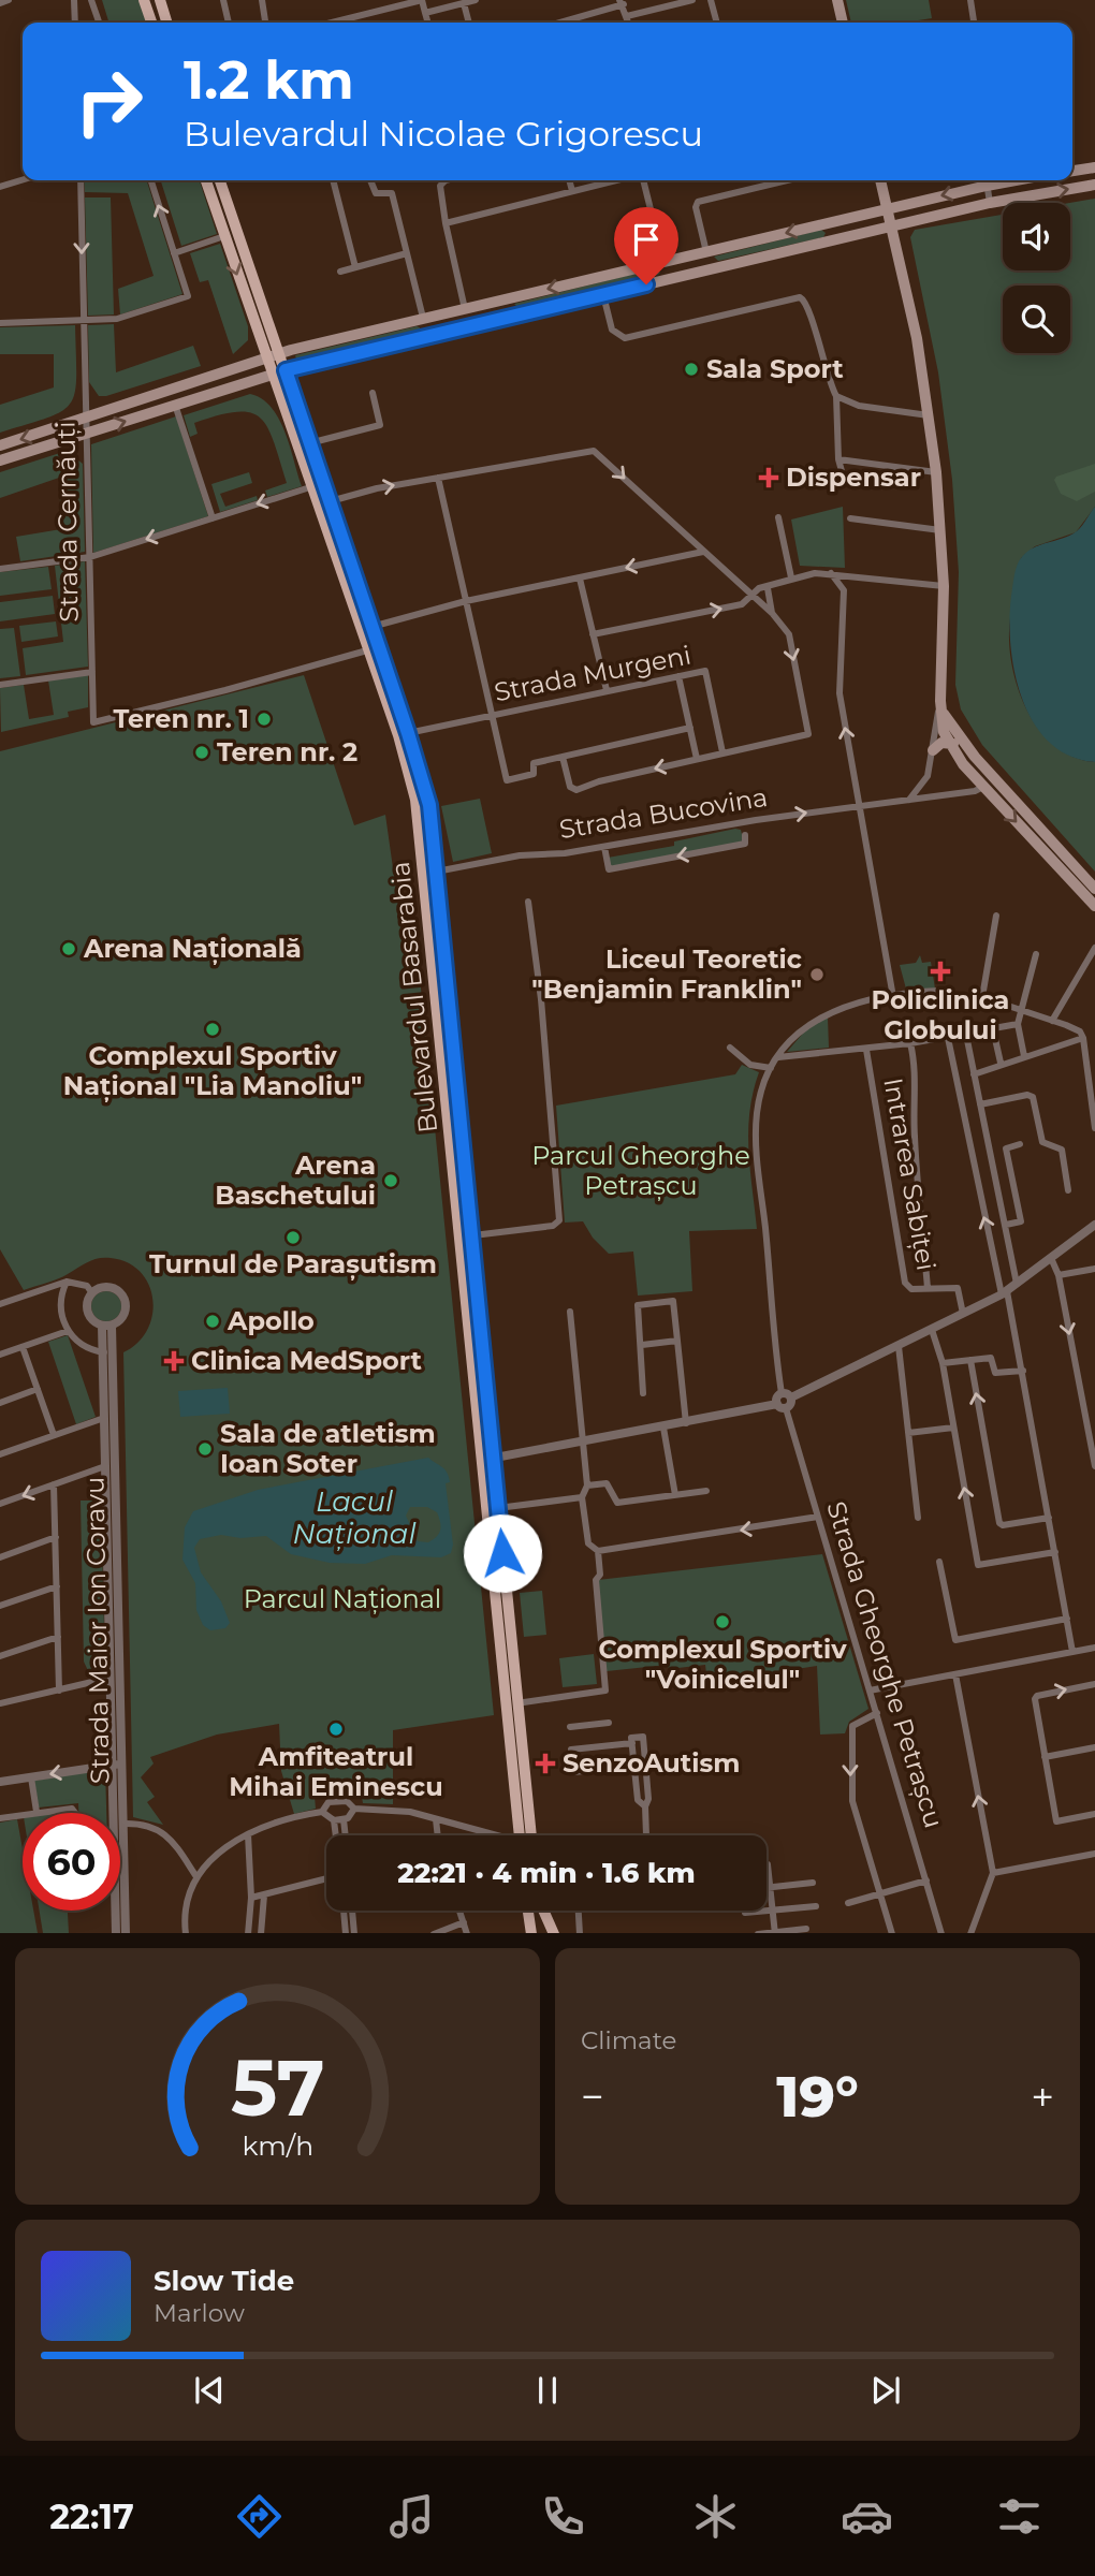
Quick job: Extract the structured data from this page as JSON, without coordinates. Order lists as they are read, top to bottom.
{
  "streets": {
    "main road": ["Bulevardul Basarabia"],
    "street": [
      "Strada Cernăuți",
      "Strada Murgeni",
      "Strada Bucovina",
      "Intrarea Sabiței",
      "Strada Maior Ion Coravu",
      "Strada Gheorghe Petrașcu"
    ]
  },
  "crossings": [
    ["Strada Cernăuți", "Bulevardul Basarabia"],
    ["Strada Murgeni", "Bulevardul Basarabia"],
    ["Strada Bucovina", "Bulevardul Basarabia"]
  ],
  "one_way": ["Strada Bucovina"],
  "water": ["Lacul Național"],
  "parks": ["Parcul Gheorghe Petrașcu", "Parcul Național"],
  "places": {
    "other": [
      "Sala Sport",
      "Teren nr. 1",
      "Teren nr. 2",
      "Arena Națională",
      "Liceul Teoretic \"Benjamin Franklin\"",
      "Complexul Sportiv Național \"Lia Manoliu\"",
      "Arena Baschetului",
      "Turnul de Parașutism",
      "Apollo",
      "Sala de atletism Ioan Soter",
      "Complexul Sportiv \"Voinicelul\"",
      "Amfiteatrul Mihai Eminescu"
    ],
    "health": [
      "Dispensar",
      "Policlinica Globului",
      "Clinica MedSport",
      "SenzoAutism"
    ]
  },
  "page": {
    "turn": ["1.2 km", "Bulevardul Nicolae Grigorescu"],
    "limit": "60",
    "trip": "22:21 · 4 min · 1.6 km",
    "tile": "Climate",
    "heat": ["−", "19°", "+"],
    "song": ["Slow Tide", "Marlow"],
    "tabs": "22:17",
    "gauge": ["57", "km/h"]
  }
}
